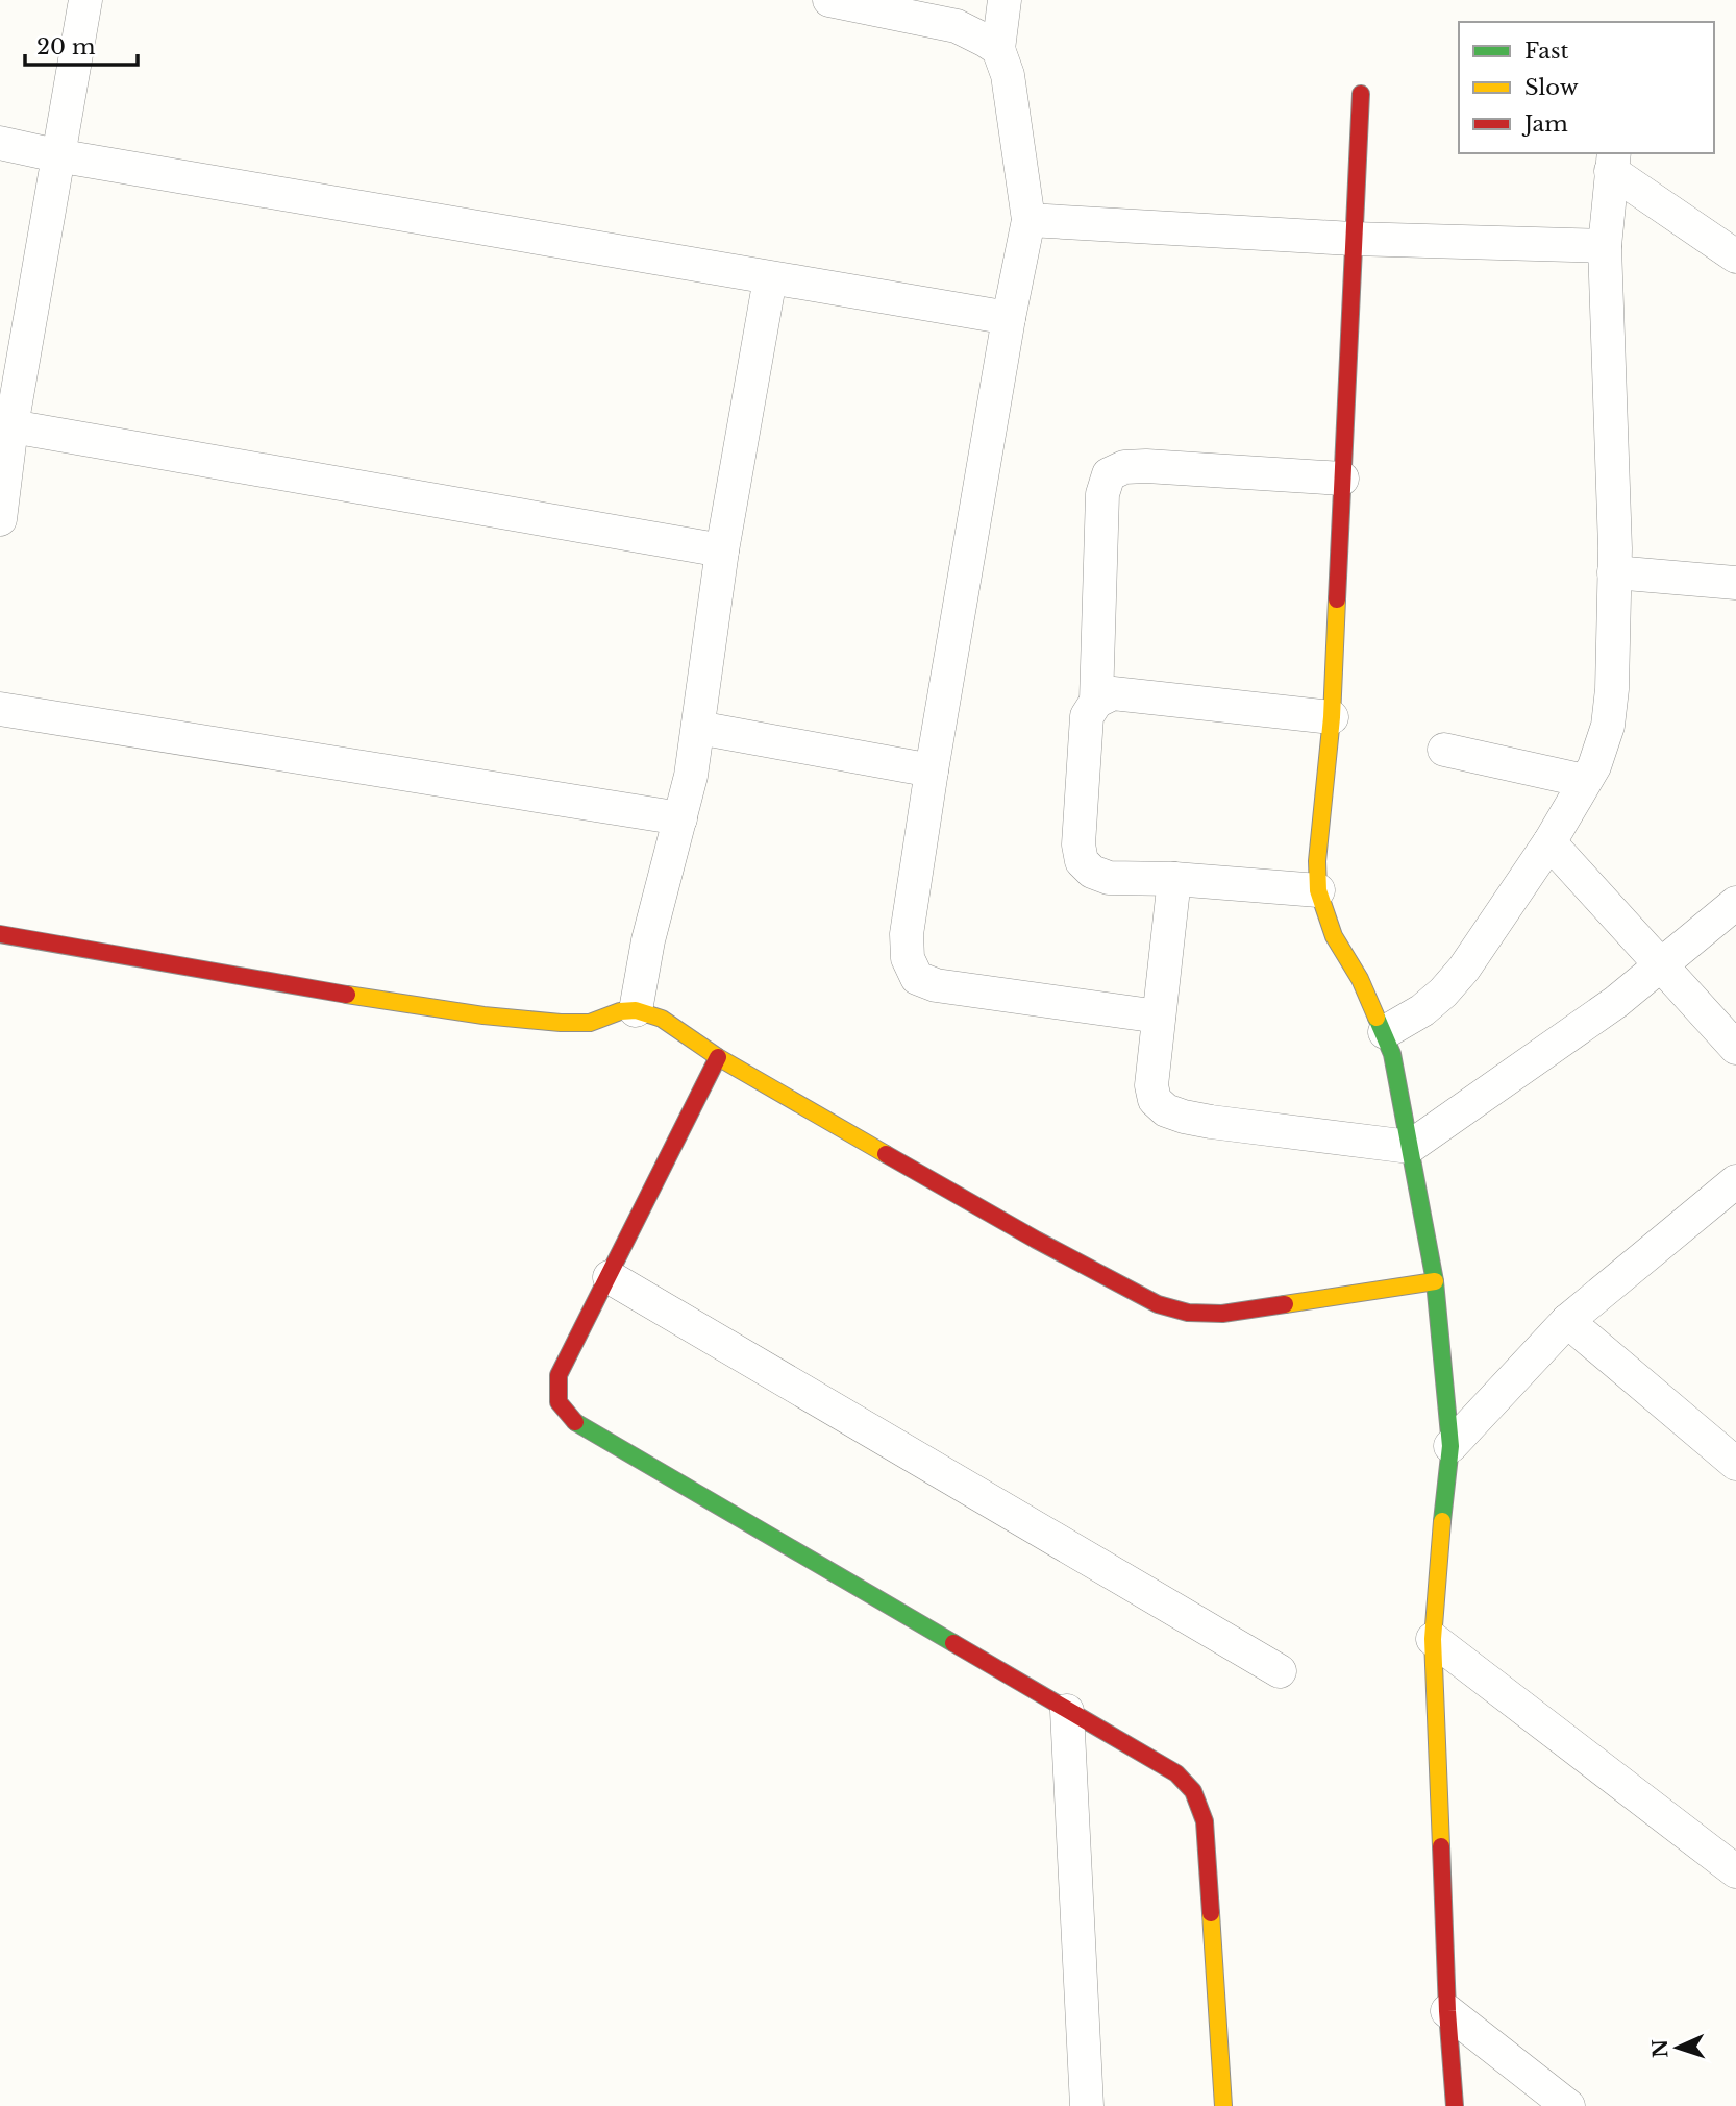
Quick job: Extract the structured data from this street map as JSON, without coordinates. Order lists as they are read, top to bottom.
{
  "legend": ["Fast", "Slow", "Jam"],
  "scale_bar": "20 m",
  "north": "left"
}
